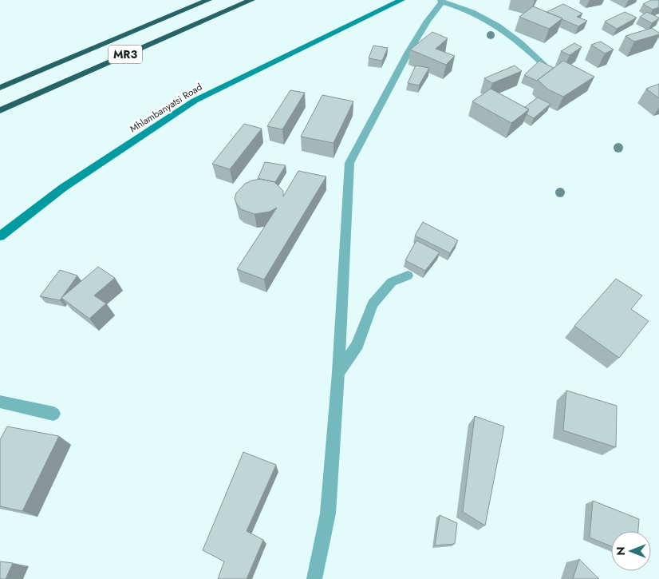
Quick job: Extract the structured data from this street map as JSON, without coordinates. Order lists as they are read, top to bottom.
{
  "streets": {
    "highway": ["MR3"],
    "main road": ["Mhlambanyatsi Road"]
  },
  "north": "left"
}
